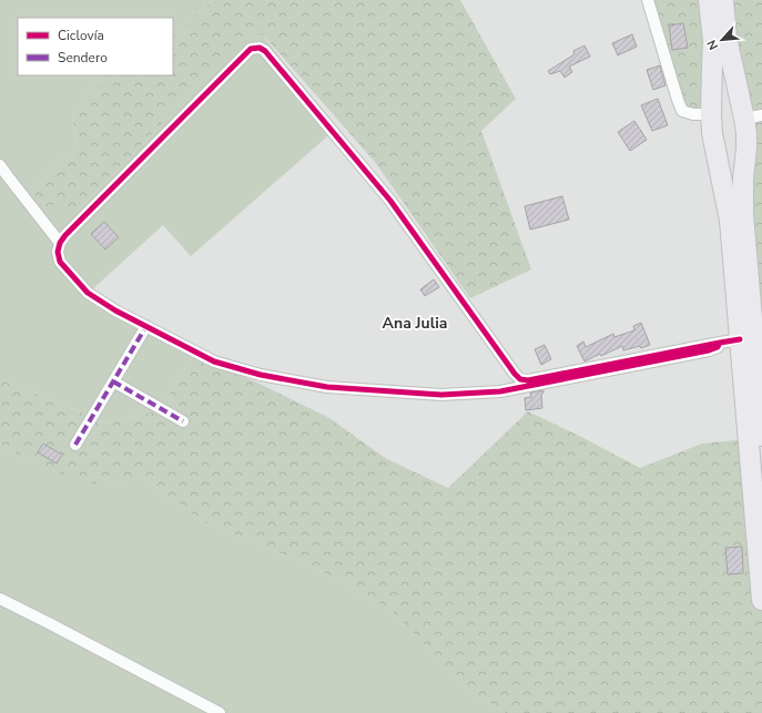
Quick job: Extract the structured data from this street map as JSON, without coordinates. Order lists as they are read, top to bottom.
{
  "districts": ["Ana Julia"],
  "legend": ["Ciclovía", "Sendero"],
  "north": "bottom left"
}
